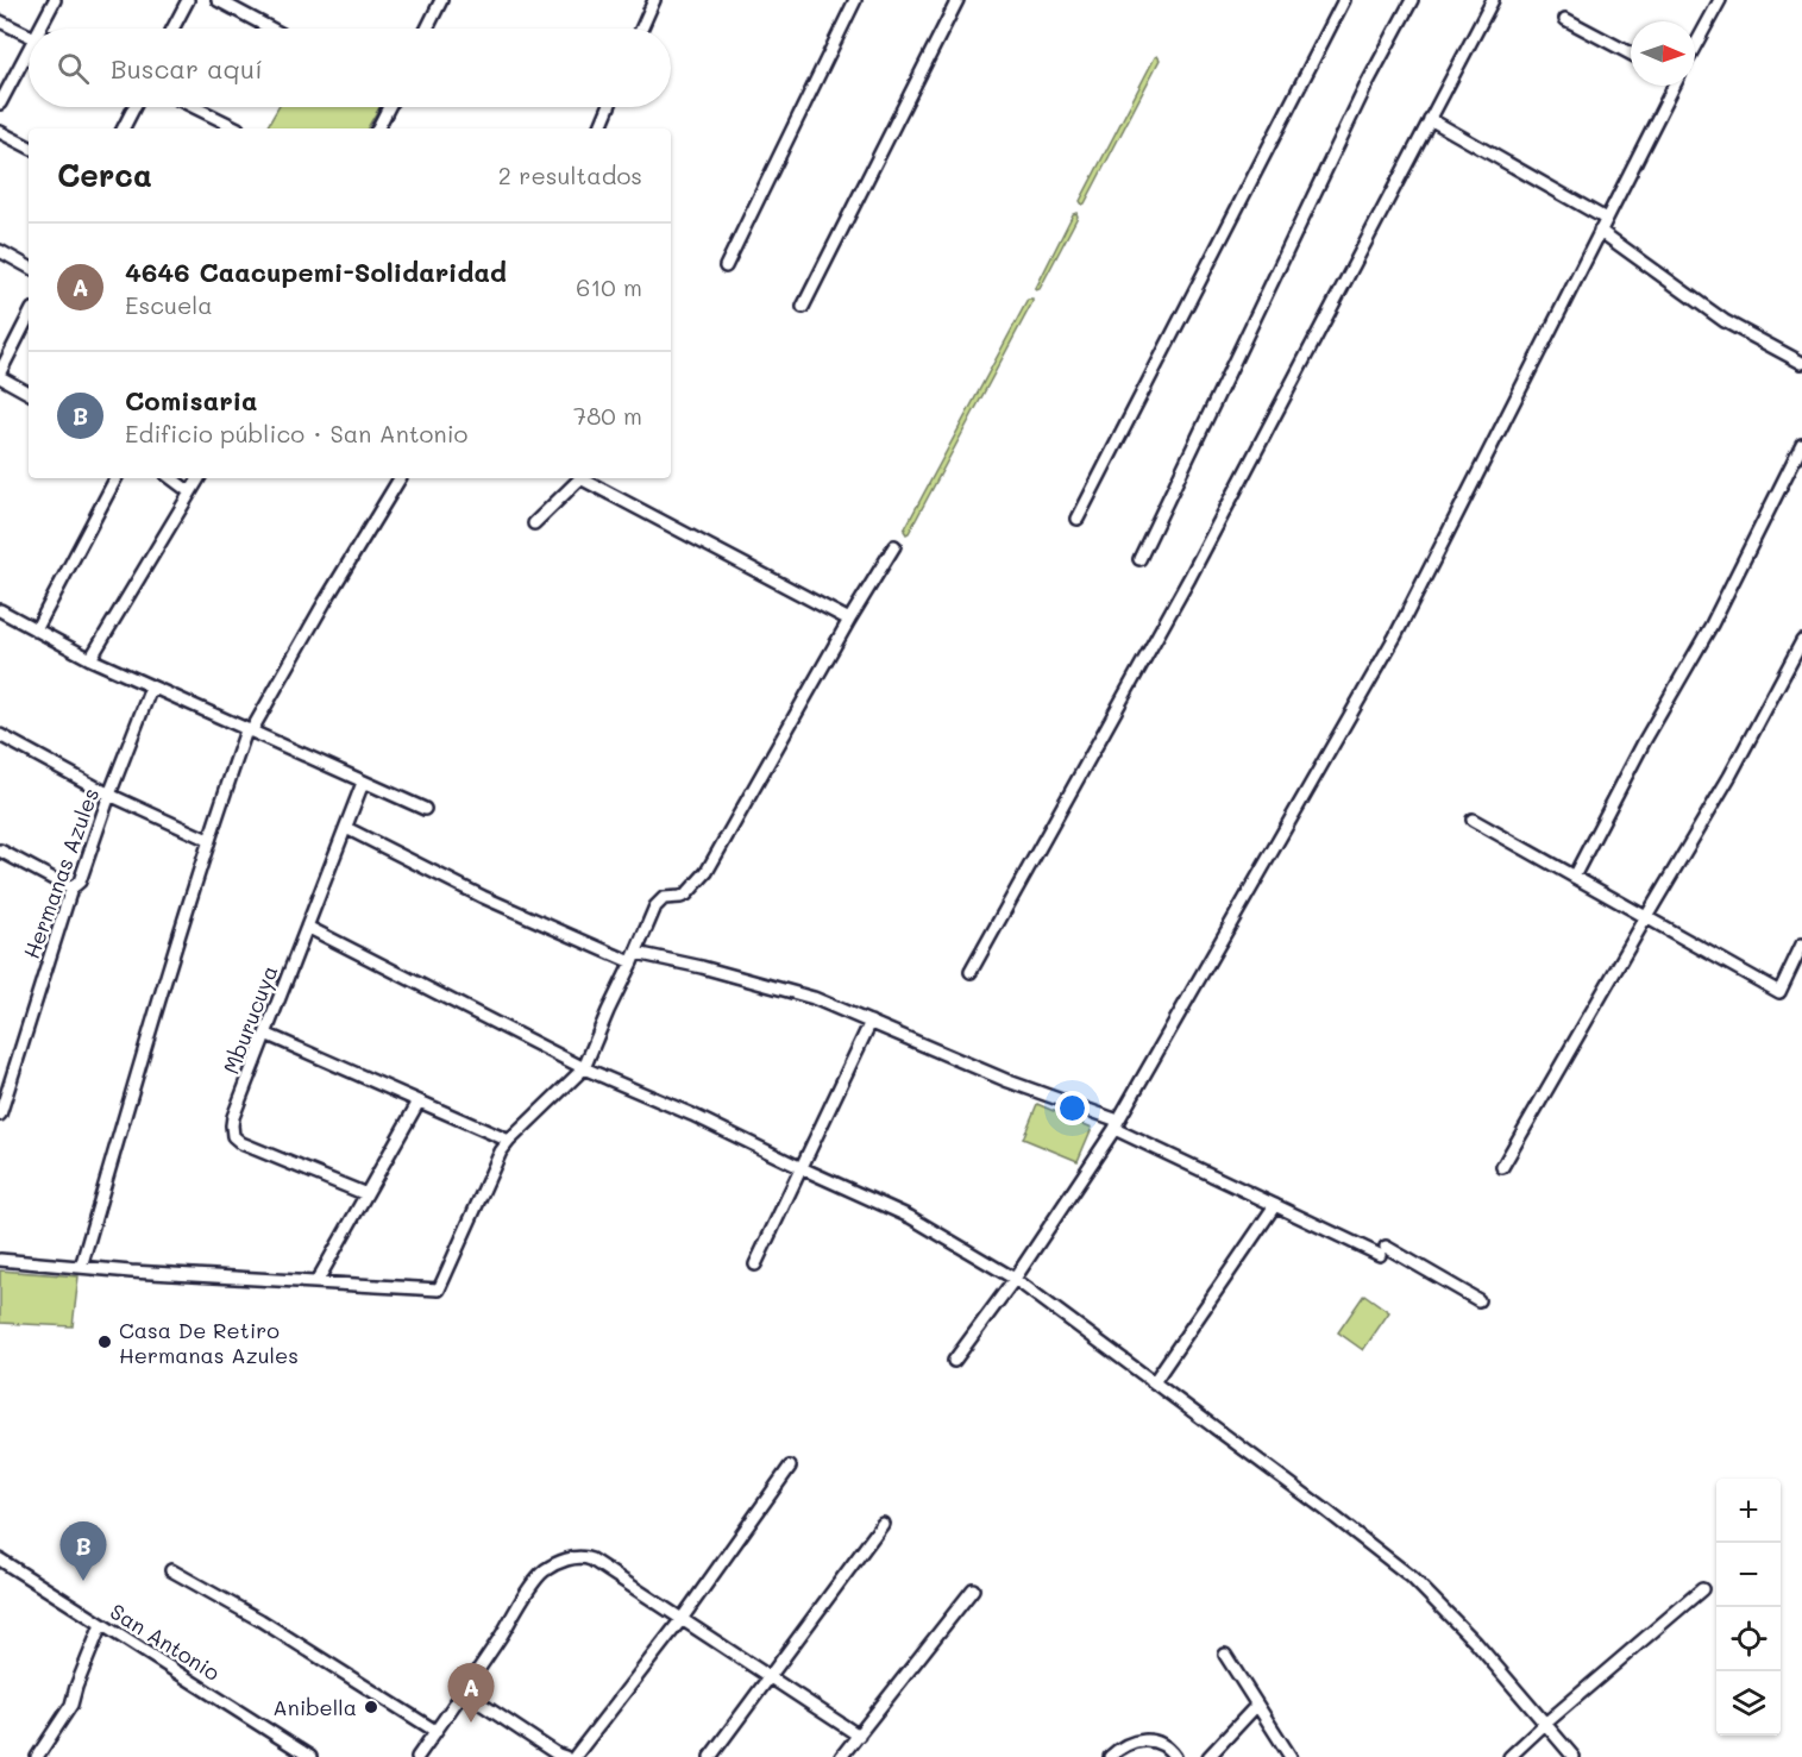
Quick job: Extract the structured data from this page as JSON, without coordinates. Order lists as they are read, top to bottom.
{
  "streets": {
    "street": ["Hermanas Azules", "Mburucuya", "San Antonio"]
  },
  "places": ["Casa De Retiro Hermanas Azules", "Anibella"],
  "north": "right",
  "page": {
    "search": "Buscar aquí",
    "heading": ["Cerca", "2 resultados"],
    "list": [
      {
        "mark": "A",
        "name": "4646 Caacupemi-Solidaridad",
        "note": "Escuela",
        "value": "610 m"
      },
      {
        "mark": "B",
        "name": "Comisaria",
        "note": "Edificio público · San Antonio",
        "value": "780 m"
      }
    ],
    "map_buttons": ["+", "−"],
    "pins": ["B", "A"]
  }
}
